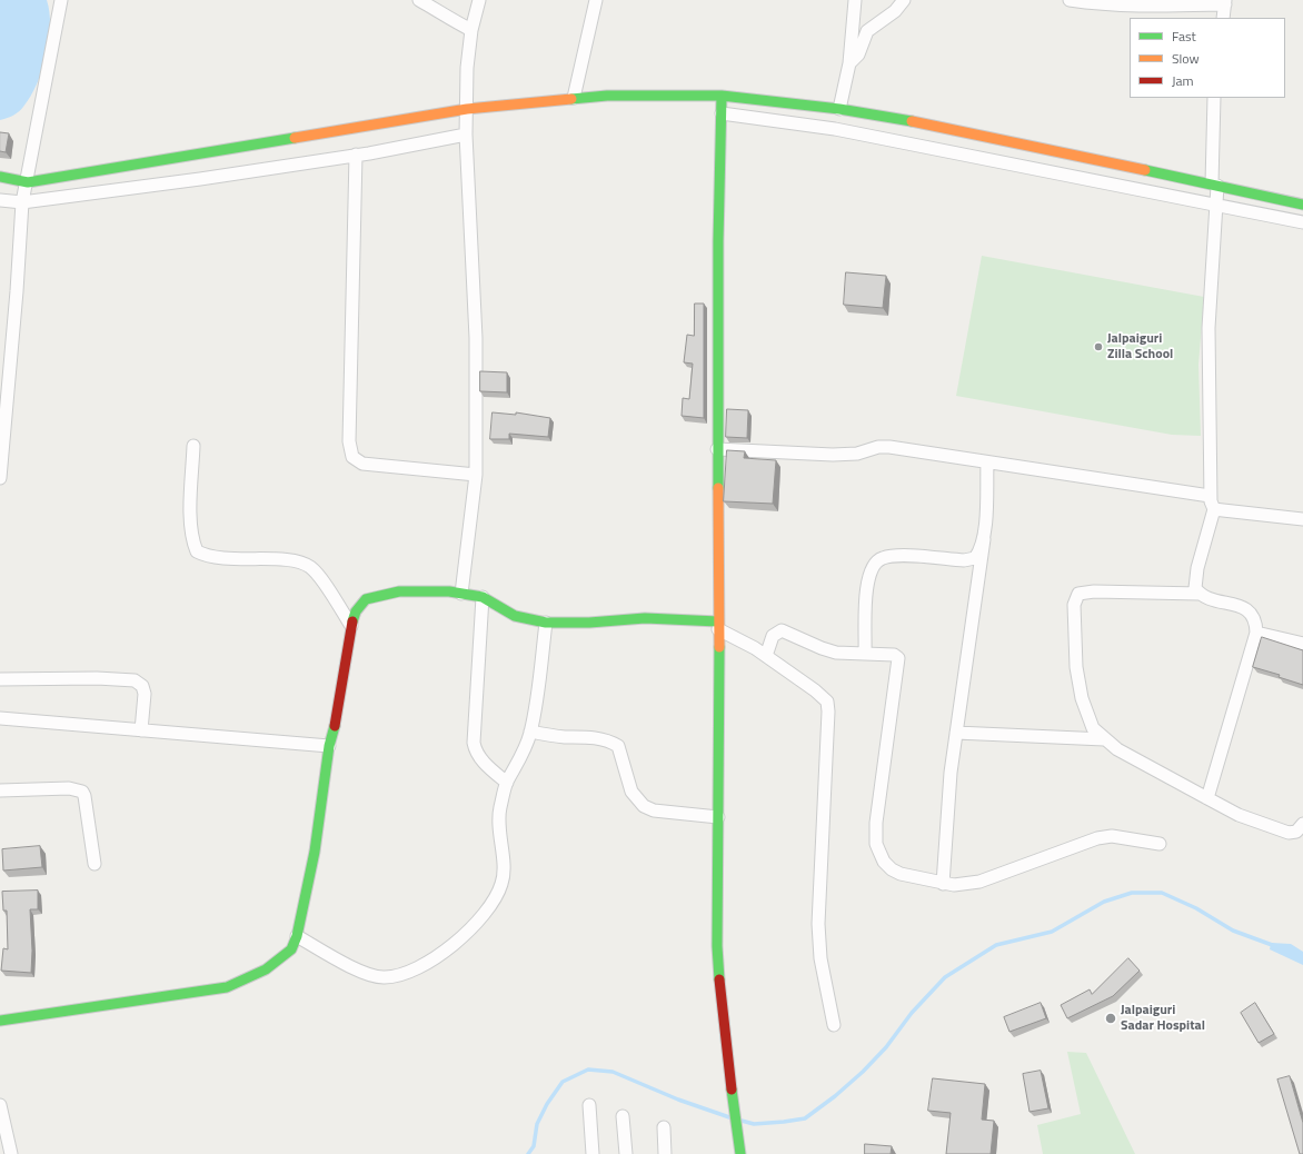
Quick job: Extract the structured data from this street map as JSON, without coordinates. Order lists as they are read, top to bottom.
{
  "places": ["Jalpaiguri Zilla School", "Jalpaiguri Sadar Hospital"],
  "legend": ["Fast", "Slow", "Jam"]
}
